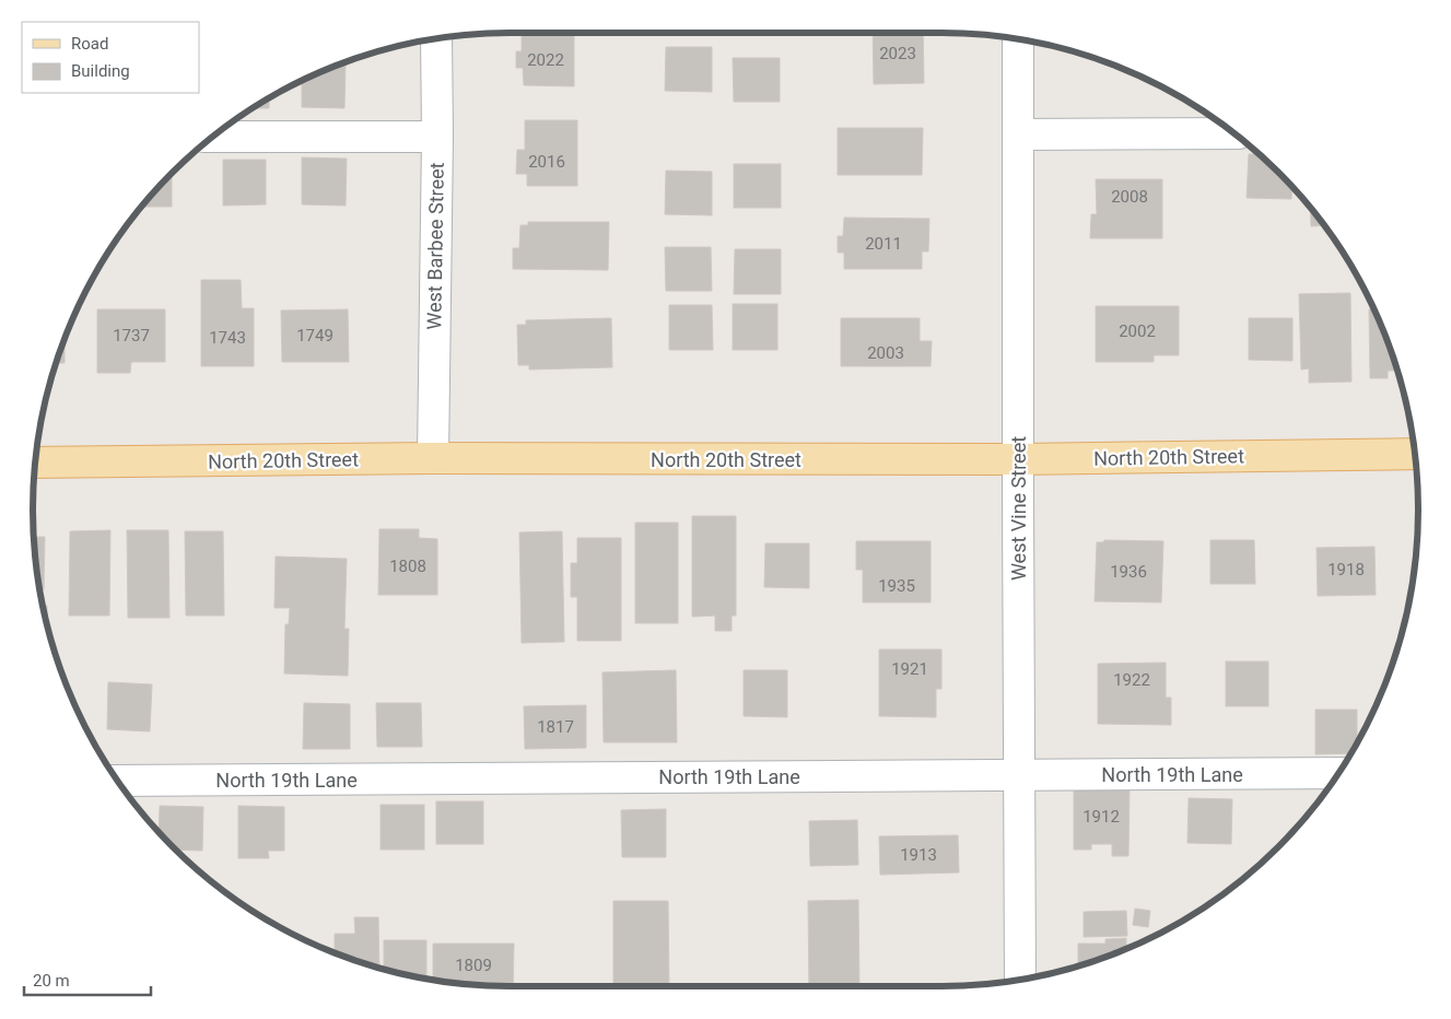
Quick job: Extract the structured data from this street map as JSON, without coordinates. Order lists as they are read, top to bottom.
{
  "streets": {
    "main road": ["North 20th Street"],
    "street": ["West Barbee Street", "West Vine Street", "North 19th Lane"]
  },
  "crossings": [
    ["West Barbee Street", "North 20th Street"],
    ["North 20th Street", "West Vine Street"],
    ["West Vine Street", "North 19th Lane"]
  ],
  "house_numbers": [
    "2023",
    "2022",
    "2016",
    "2008",
    "2011",
    "2002",
    "1737",
    "1749",
    "1743",
    "2003",
    "1808",
    "1918",
    "1936",
    "1935",
    "1921",
    "1922",
    "1817",
    "1912",
    "1913",
    "1809"
  ],
  "legend": ["Road", "Building"],
  "scale_bar": "20 m"
}
